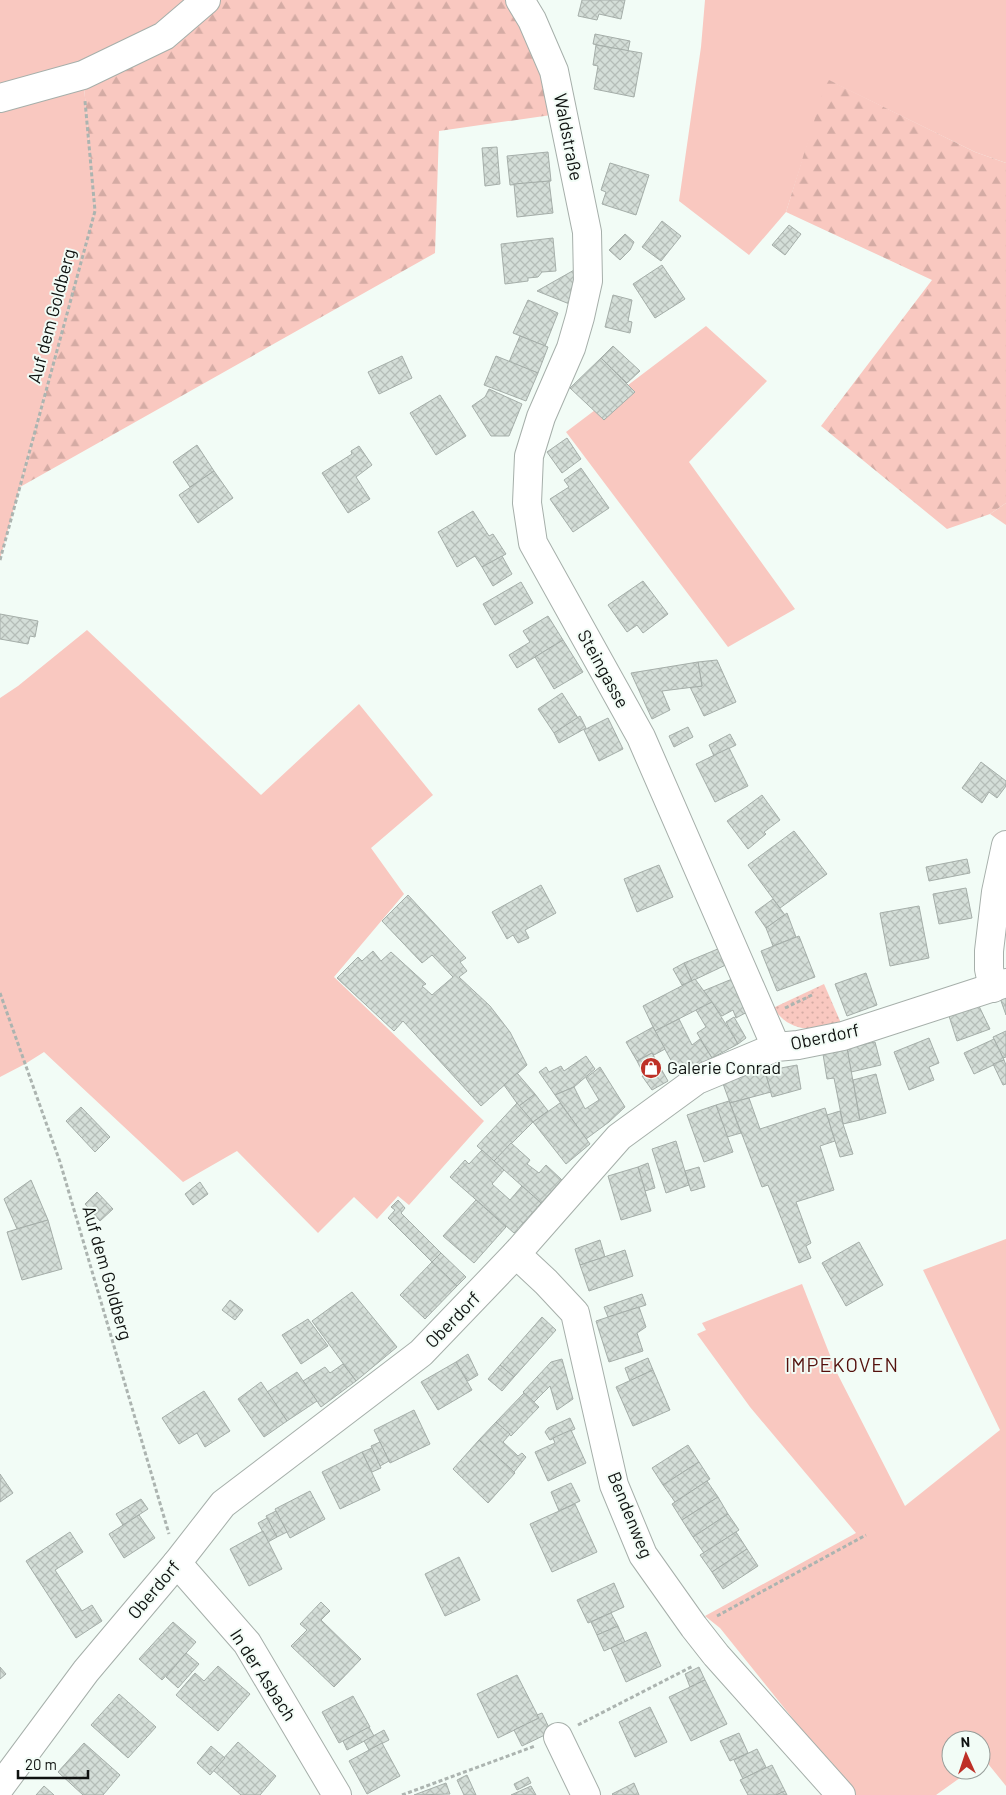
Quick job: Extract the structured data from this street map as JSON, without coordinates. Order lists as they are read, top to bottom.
{
  "streets": {
    "street": [
      "Waldstraße",
      "Steingasse",
      "Oberdorf",
      "Bendenweg",
      "In der Asbach"
    ],
    "path": ["Auf dem Goldberg"]
  },
  "crossings": [
    ["Waldstraße", "Steingasse"],
    ["Auf dem Goldberg", "Oberdorf"],
    ["Auf dem Goldberg", "In der Asbach"],
    ["Steingasse", "Oberdorf"],
    ["Oberdorf", "Bendenweg"],
    ["Oberdorf", "In der Asbach"]
  ],
  "districts": ["IMPEKOVEN"],
  "places": {
    "shop": ["Galerie Conrad"]
  },
  "scale_bar": "20 m",
  "north": "top"
}
